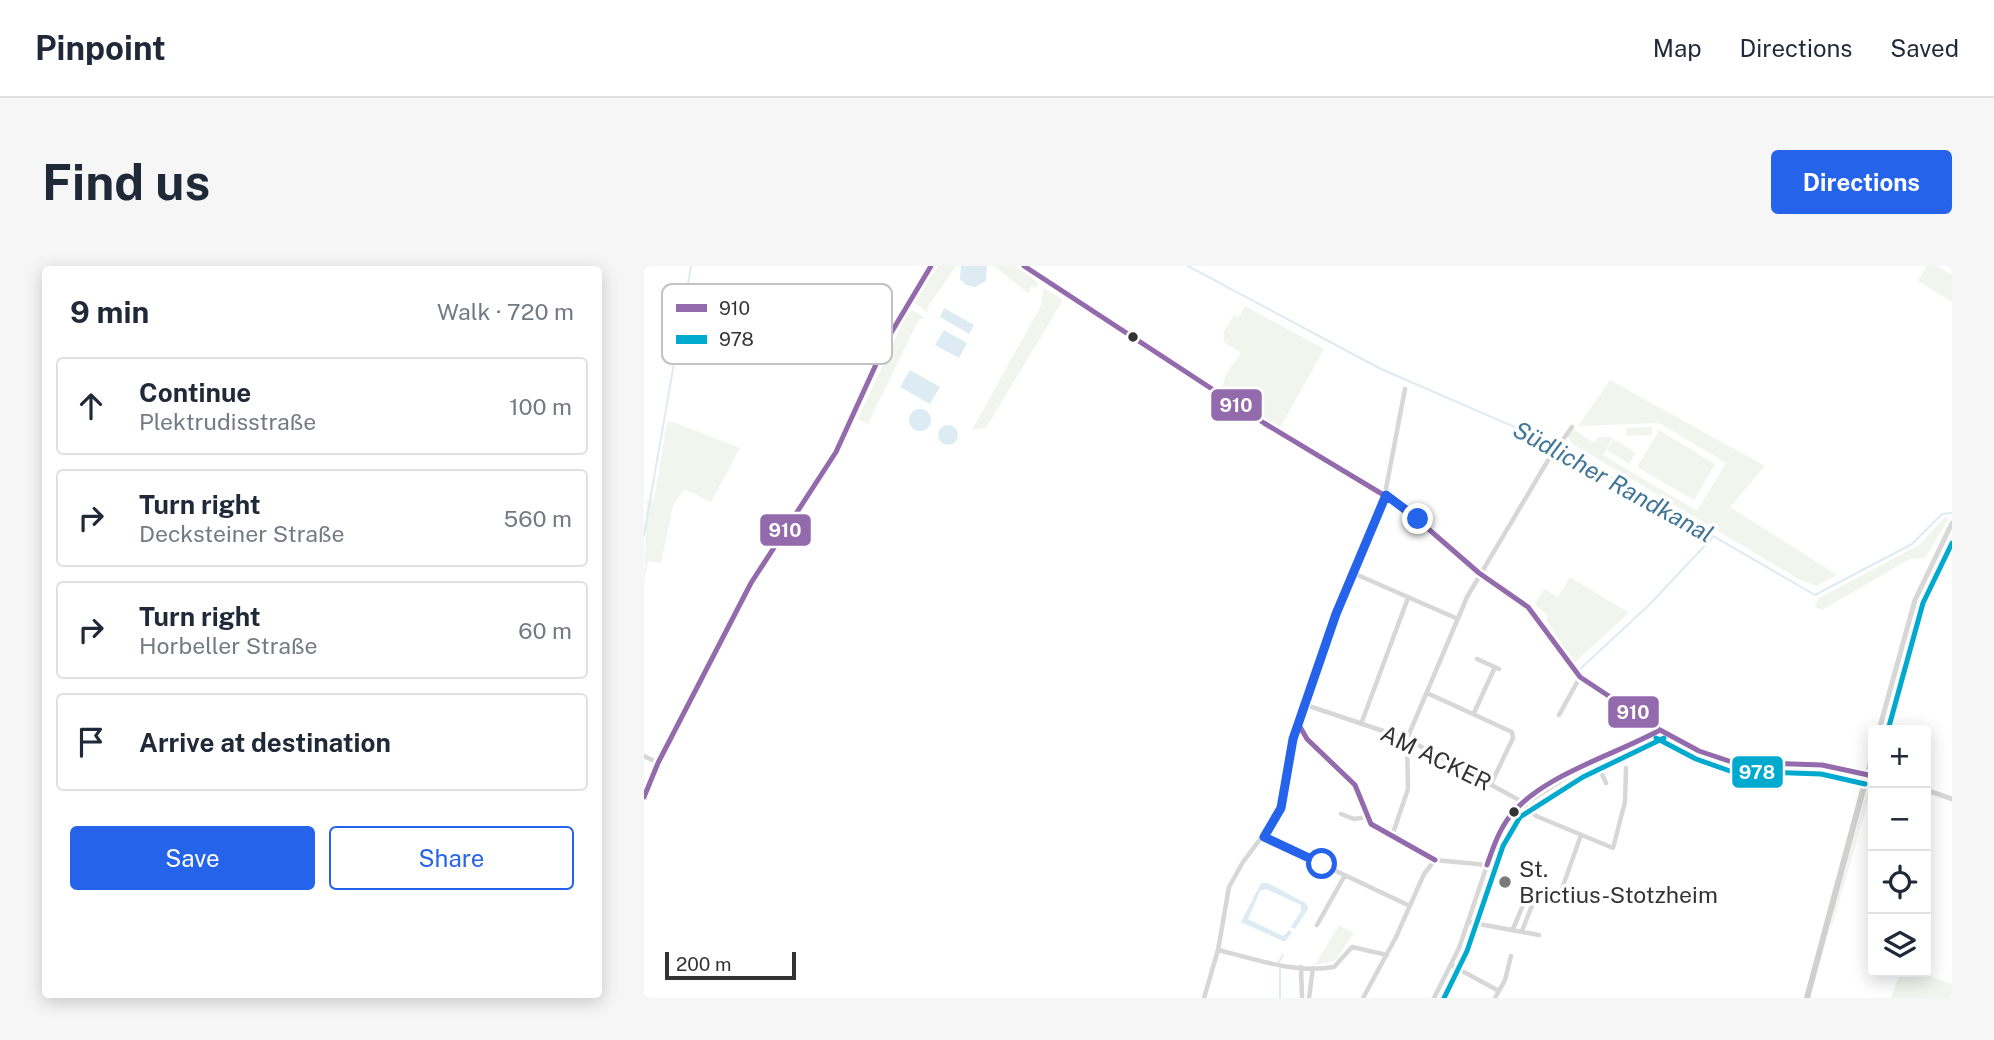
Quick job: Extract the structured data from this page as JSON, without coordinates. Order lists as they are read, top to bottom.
{
  "streets": {
    "street": ["AM ACKER"]
  },
  "water": ["Südlicher Randkanal"],
  "places": ["St. Brictius-Stotzheim"],
  "lines": ["transit line 910", "transit line 978"],
  "legend": ["910", "978"],
  "scale_bar": "200 m",
  "page": {
    "header": "Pinpoint",
    "nav": ["Map", "Directions", "Saved"],
    "buttons": [
      "Directions",
      ["Save", "Share"]
    ],
    "title": "Find us",
    "heading": ["9 min", "Walk · 720 m"],
    "list": [
      ["Continue", "Plektrudisstraße", "100 m"],
      ["Turn right", "Decksteiner Straße", "560 m"],
      ["Turn right", "Horbeller Straße", "60 m"],
      "Arrive at destination"
    ],
    "map_buttons": ["+", "−"],
    "scale": "200 m"
  }
}
